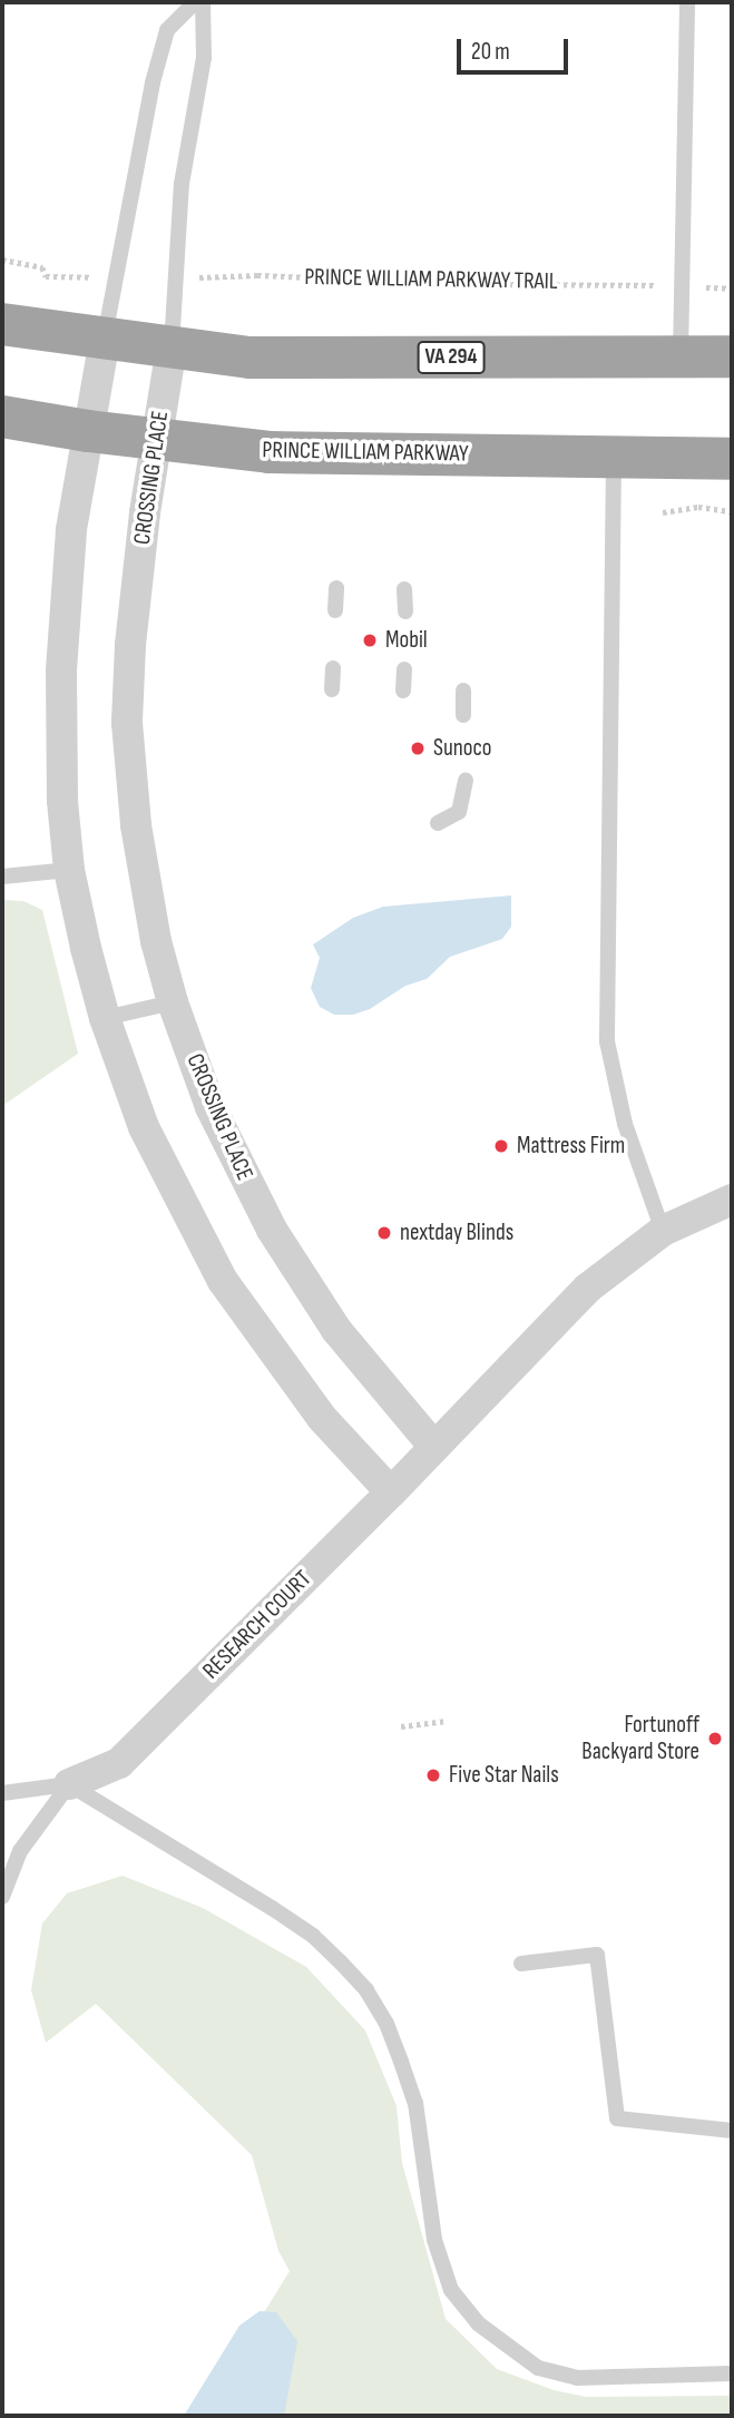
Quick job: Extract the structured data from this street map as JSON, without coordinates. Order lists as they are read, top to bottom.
{
  "streets": {
    "highway": ["VA 294", "PRINCE WILLIAM PARKWAY"],
    "street": ["CROSSING PLACE", "RESEARCH COURT"],
    "path": ["PRINCE WILLIAM PARKWAY TRAIL"]
  },
  "crossings": [
    ["VA 294", "CROSSING PLACE"],
    ["PRINCE WILLIAM PARKWAY", "CROSSING PLACE"],
    ["CROSSING PLACE", "RESEARCH COURT"]
  ],
  "places": [
    "Mobil",
    "Sunoco",
    "Mattress Firm",
    "nextday Blinds",
    "Fortunoff Backyard Store",
    "Five Star Nails"
  ],
  "scale_bar": "20 m"
}
